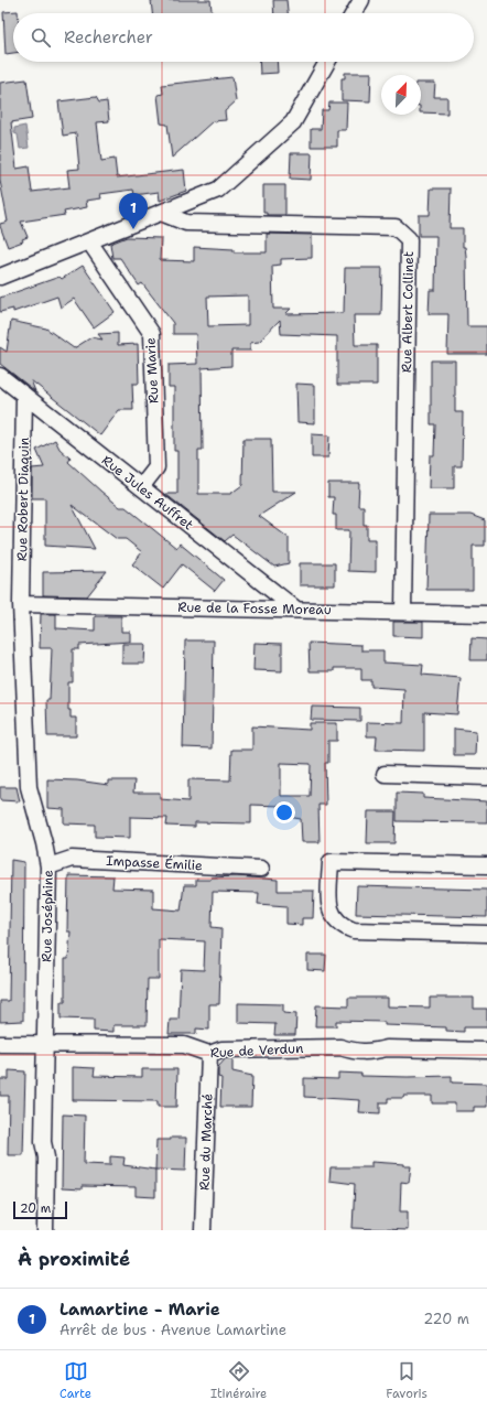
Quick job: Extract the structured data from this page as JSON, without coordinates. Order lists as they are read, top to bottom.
{
  "streets": {
    "street": [
      "Rue Albert Collinet",
      "Rue Marie",
      "Rue Jules Auffret",
      "Rue Robert Diaquin",
      "Rue de la Fosse Moreau",
      "Impasse Émilie",
      "Rue Joséphine",
      "Rue de Verdun",
      "Rue du Marché"
    ]
  },
  "crossings": [
    ["Rue Albert Collinet", "Rue de la Fosse Moreau"],
    ["Rue Marie", "Rue Jules Auffret"],
    ["Rue Jules Auffret", "Rue Robert Diaquin"],
    ["Rue Jules Auffret", "Rue de la Fosse Moreau"],
    ["Rue Robert Diaquin", "Rue de la Fosse Moreau"],
    ["Rue Robert Diaquin", "Rue Joséphine"],
    ["Rue de la Fosse Moreau", "Rue Joséphine"],
    ["Impasse Émilie", "Rue Joséphine"],
    ["Rue Joséphine", "Rue de Verdun"],
    ["Rue de Verdun", "Rue du Marché"]
  ],
  "scale_bar": "20 m",
  "north": "top right",
  "page": {
    "search": "Rechercher",
    "pins": "1",
    "scale": "20 m",
    "heading": "À proximité",
    "list": [
      {
        "mark": "1",
        "name": "Lamartine - Marie",
        "note": "Arrêt de bus · Avenue Lamartine",
        "value": "220 m"
      }
    ],
    "nav": ["Carte", "Itinéraire", "Favoris"]
  }
}
